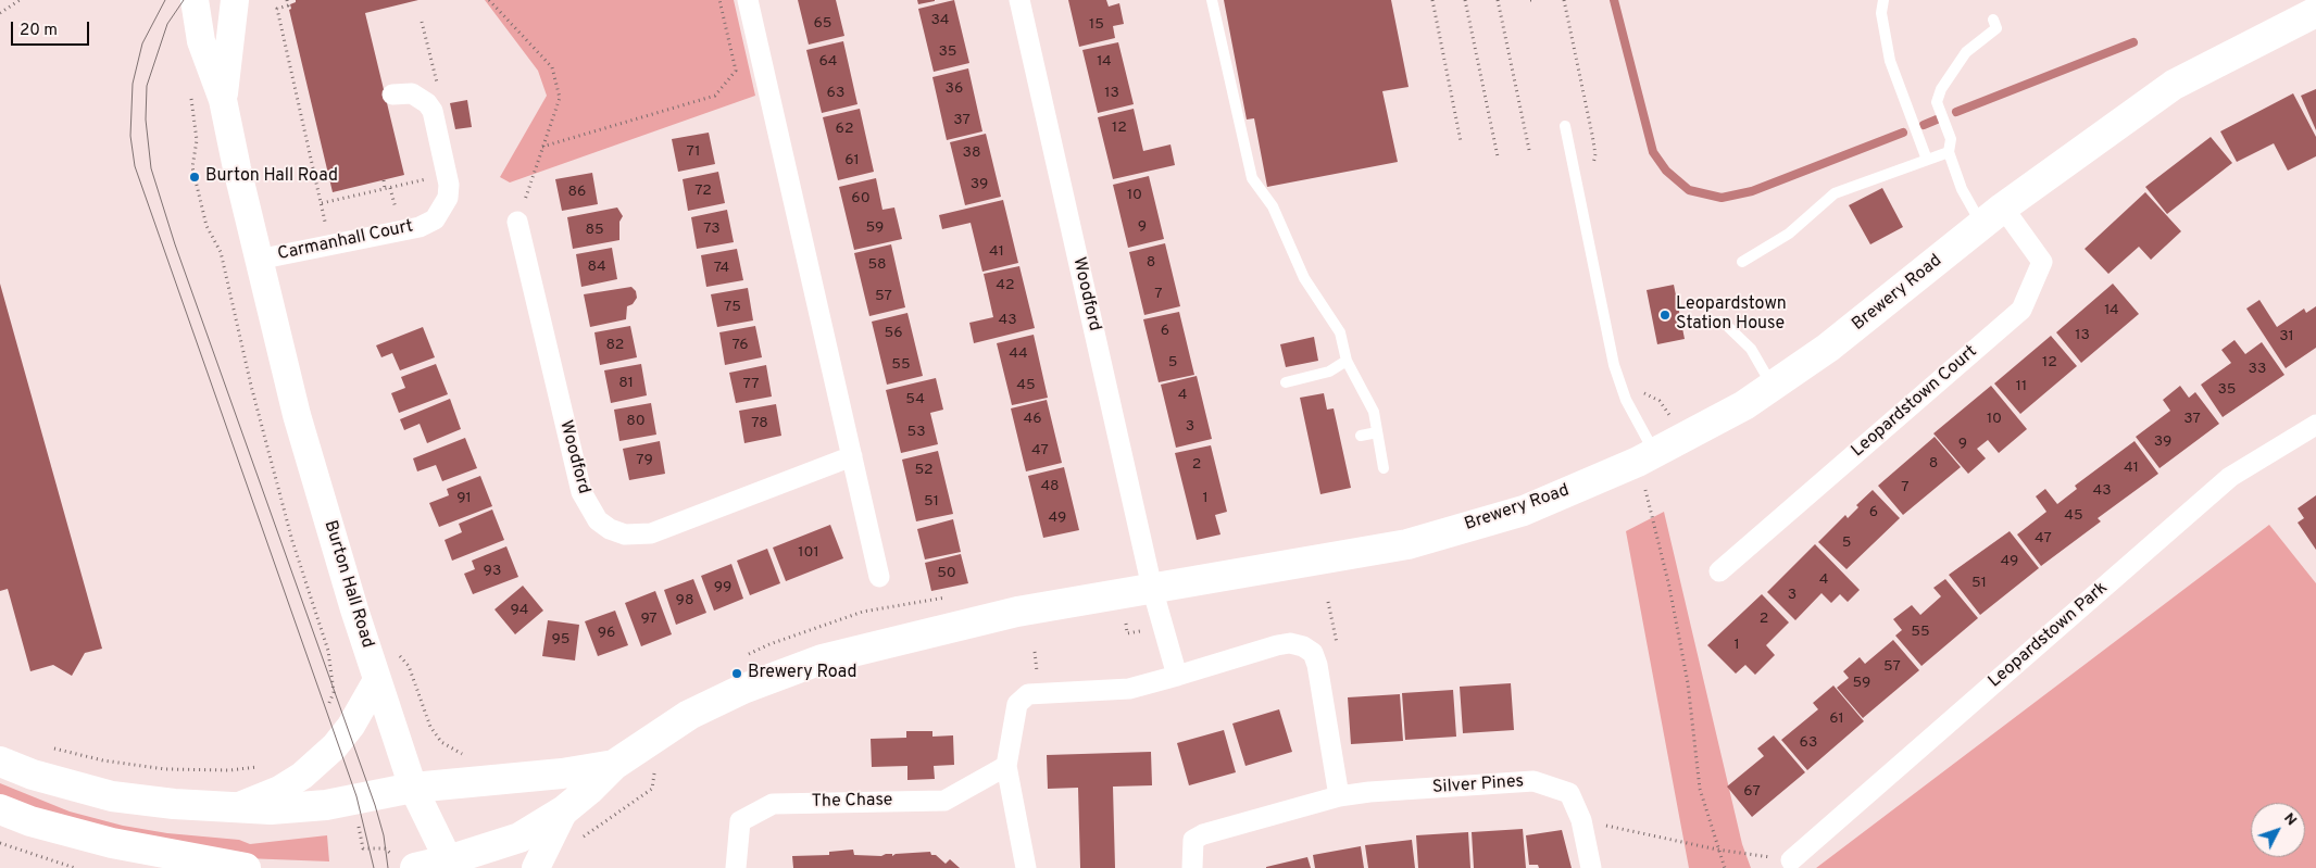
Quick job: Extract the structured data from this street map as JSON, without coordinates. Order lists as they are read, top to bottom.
{
  "streets": {
    "highway": ["Brewery Road"],
    "street": [
      "Carmanhall Court",
      "Woodford",
      "Leopardstown Court",
      "Burton Hall Road",
      "Leopardstown Park",
      "Silver Pines",
      "The Chase"
    ]
  },
  "crossings": [
    ["Carmanhall Court", "Burton Hall Road"],
    ["Brewery Road", "Woodford"],
    ["Brewery Road", "Leopardstown Court"],
    ["Brewery Road", "Burton Hall Road"]
  ],
  "places": ["Burton Hall Road", "Leopardstown Station House", "Brewery Road"],
  "house_numbers": [
    "34",
    "65",
    "15",
    "35",
    "64",
    "14",
    "36",
    "63",
    "13",
    "37",
    "12",
    "62",
    "71",
    "38",
    "61",
    "39",
    "72",
    "86",
    "10",
    "60",
    "9",
    "59",
    "73",
    "85",
    "41",
    "8",
    "58",
    "84",
    "74",
    "42",
    "7",
    "57",
    "75",
    "14",
    "43",
    "6",
    "56",
    "13",
    "31",
    "82",
    "76",
    "44",
    "5",
    "12",
    "55",
    "33",
    "81",
    "77",
    "45",
    "11",
    "35",
    "4",
    "54",
    "46",
    "10",
    "37",
    "80",
    "78",
    "3",
    "53",
    "39",
    "9",
    "47",
    "79",
    "8",
    "2",
    "41",
    "52",
    "48",
    "7",
    "43",
    "91",
    "1",
    "51",
    "6",
    "45",
    "49",
    "47",
    "5",
    "101",
    "49",
    "93",
    "50",
    "4",
    "51",
    "99",
    "3",
    "98",
    "94",
    "97",
    "2",
    "55",
    "96",
    "95",
    "1",
    "57",
    "59",
    "61",
    "63",
    "67"
  ],
  "scale_bar": "20 m",
  "north": "top right"
}
